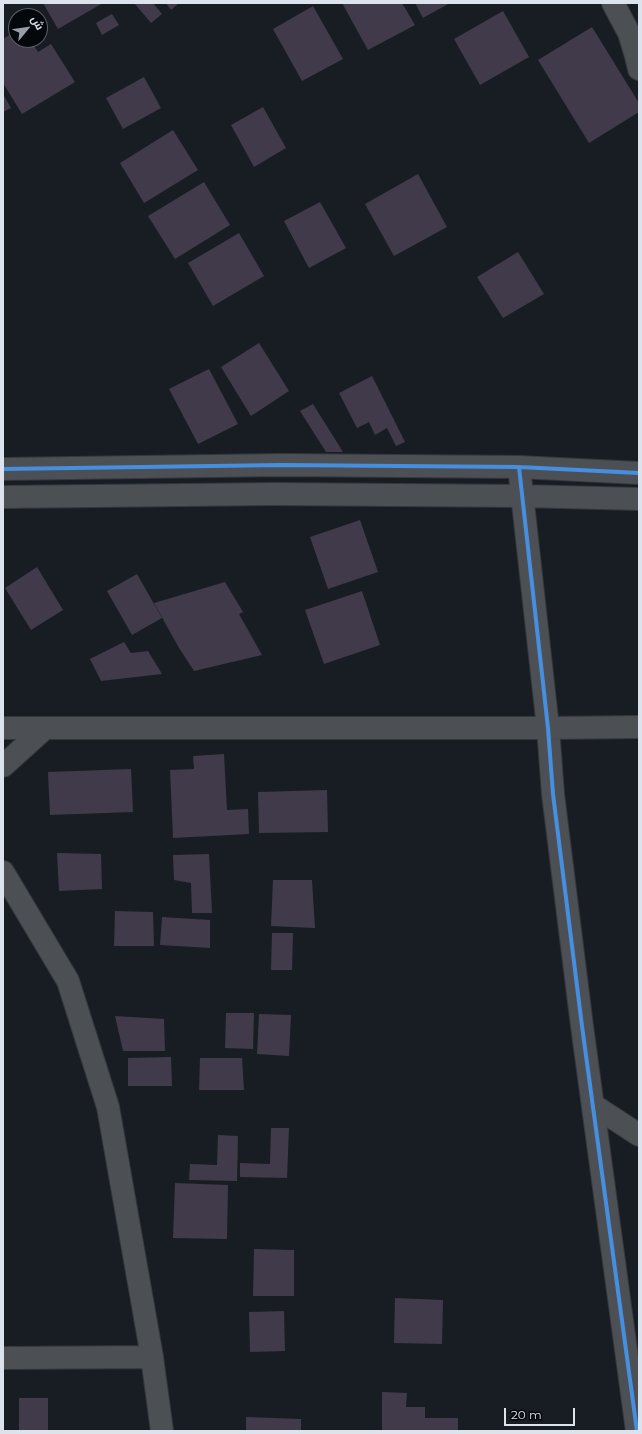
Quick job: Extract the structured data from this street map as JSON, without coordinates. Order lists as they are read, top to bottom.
{
  "scale_bar": "20 m",
  "north": "top right"
}
